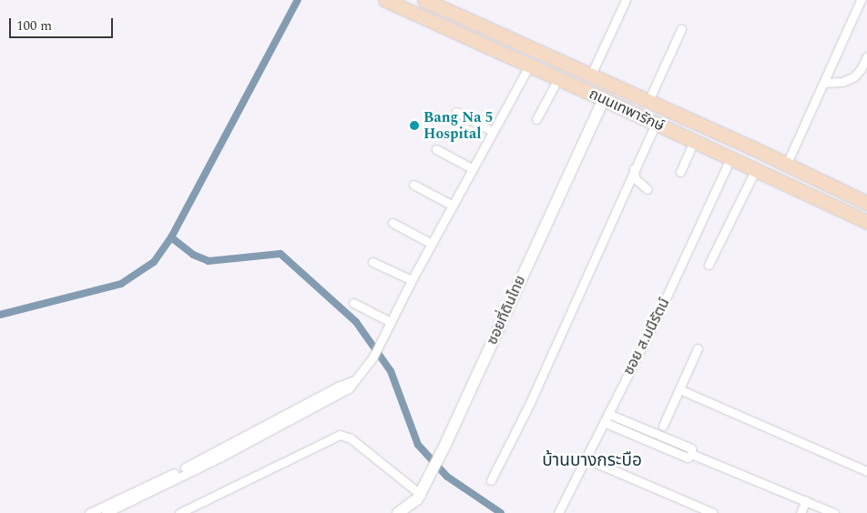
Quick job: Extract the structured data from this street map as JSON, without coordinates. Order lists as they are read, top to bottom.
{
  "streets": {
    "main road": ["ถนนเทพารักษ์"],
    "street": ["ซอยที่ดินไทย", "ซอย ส.มนีรัตน์"]
  },
  "crossings": [
    ["ถนนเทพารักษ์", "ซอยที่ดินไทย"],
    ["ถนนเทพารักษ์", "ซอย ส.มนีรัตน์"]
  ],
  "districts": ["บ้านบางกระบือ"],
  "places": ["Bang Na 5 Hospital"],
  "scale_bar": "100 m"
}
